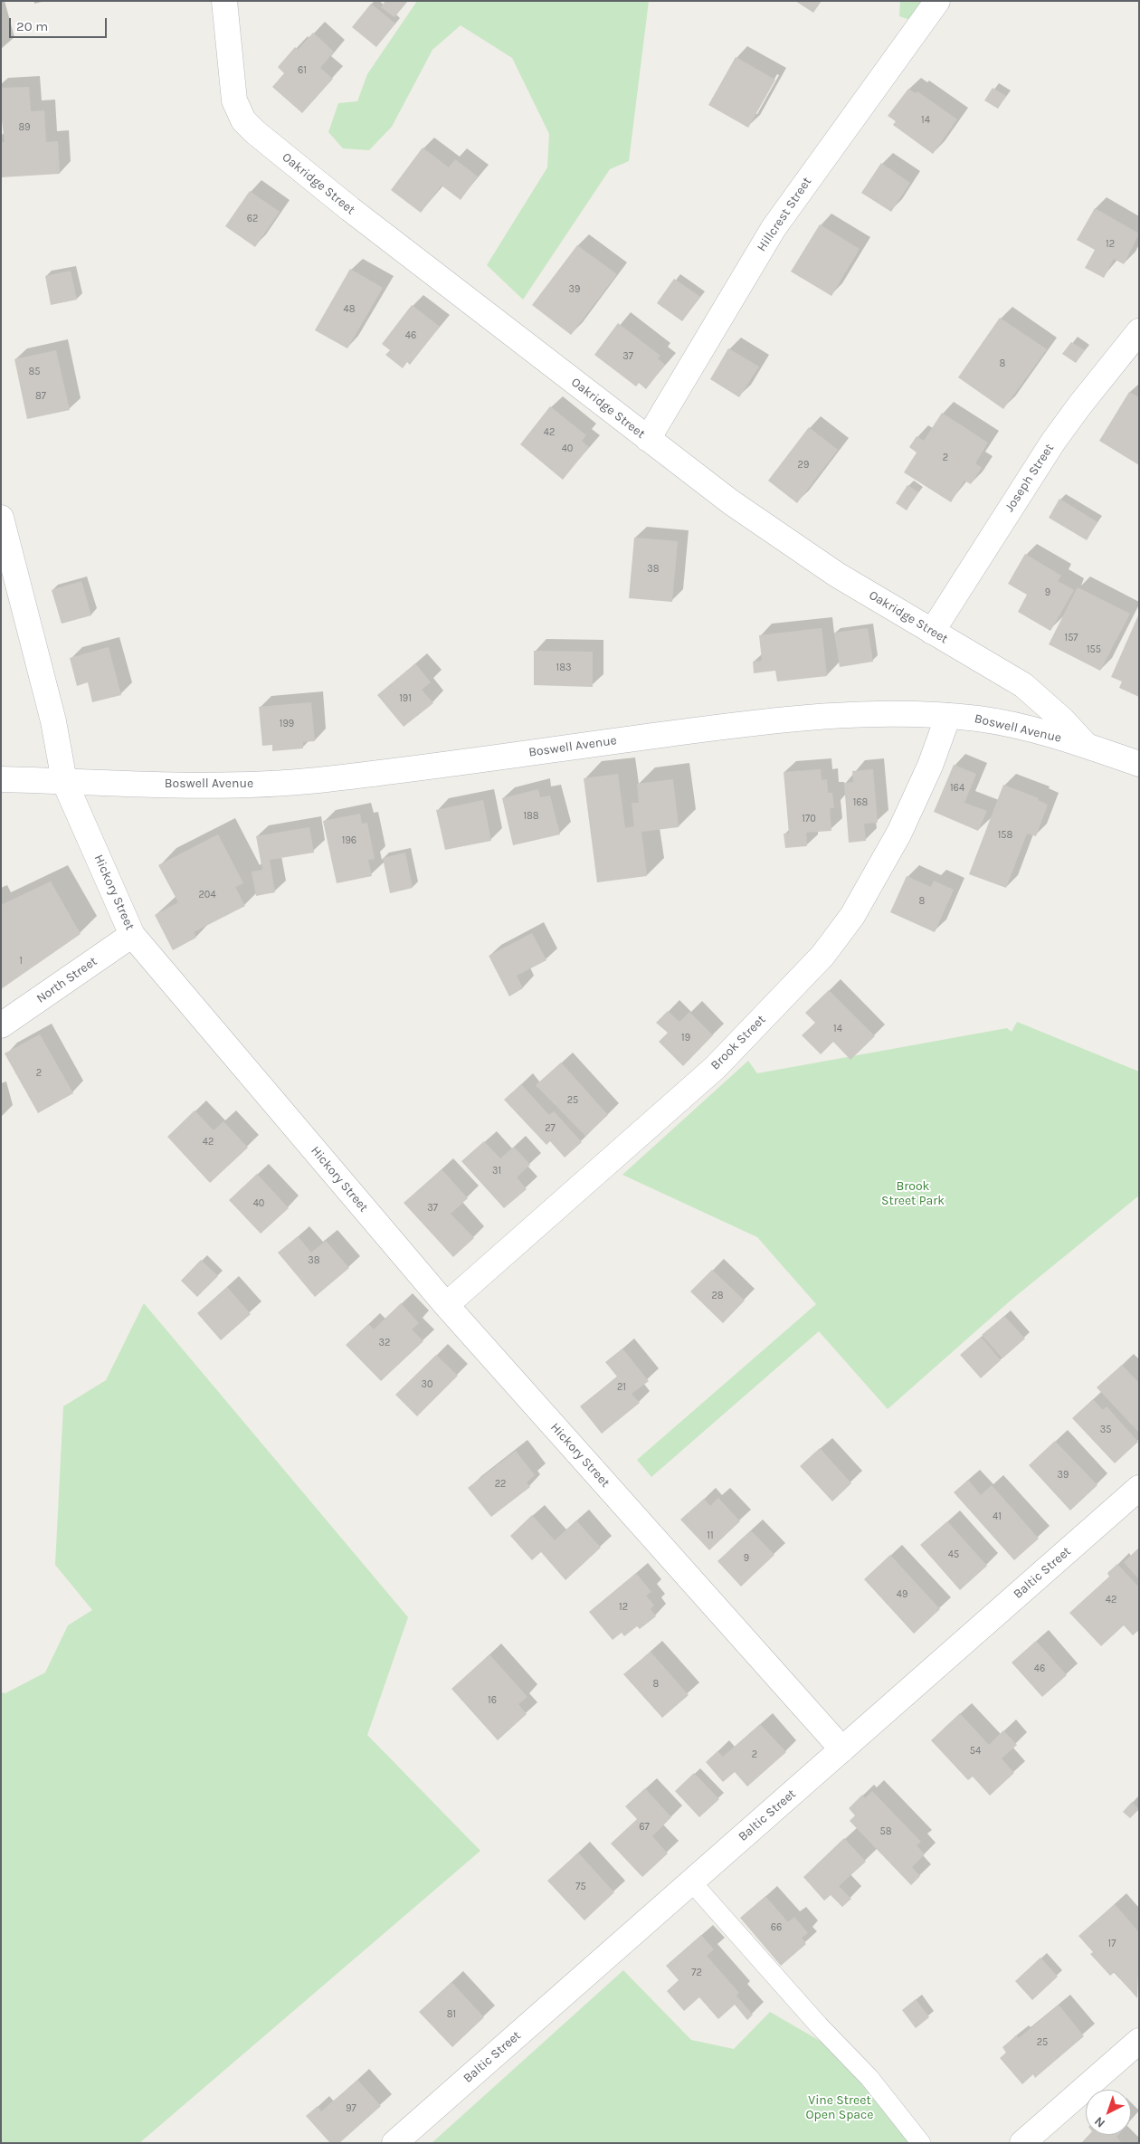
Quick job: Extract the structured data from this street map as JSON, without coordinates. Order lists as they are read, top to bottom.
{
  "streets": {
    "street": [
      "Oakridge Street",
      "Hillcrest Street",
      "Joseph Street",
      "Boswell Avenue",
      "Hickory Street",
      "North Street",
      "Brook Street",
      "Baltic Street"
    ]
  },
  "crossings": [
    ["Oakridge Street", "Hillcrest Street"],
    ["Oakridge Street", "Joseph Street"],
    ["Oakridge Street", "Boswell Avenue"],
    ["Boswell Avenue", "Hickory Street"],
    ["Boswell Avenue", "Brook Street"],
    ["Hickory Street", "North Street"],
    ["Hickory Street", "Brook Street"],
    ["Hickory Street", "Baltic Street"]
  ],
  "parks": ["Brook Street Park", "Vine Street Open Space"],
  "house_numbers": [
    "61",
    "14",
    "89",
    "62",
    "12",
    "39",
    "48",
    "46",
    "37",
    "8",
    "85",
    "87",
    "42",
    "40",
    "2",
    "29",
    "38",
    "9",
    "157",
    "155",
    "183",
    "191",
    "199",
    "164",
    "168",
    "188",
    "170",
    "158",
    "196",
    "204",
    "8",
    "1",
    "14",
    "19",
    "2",
    "25",
    "27",
    "42",
    "31",
    "40",
    "37",
    "38",
    "28",
    "32",
    "30",
    "21",
    "35",
    "39",
    "22",
    "41",
    "11",
    "45",
    "9",
    "49",
    "42",
    "12",
    "46",
    "8",
    "16",
    "54",
    "2",
    "67",
    "58",
    "75",
    "66",
    "17",
    "72",
    "81",
    "25",
    "97"
  ],
  "scale_bar": "20 m",
  "north": "bottom left"
}
